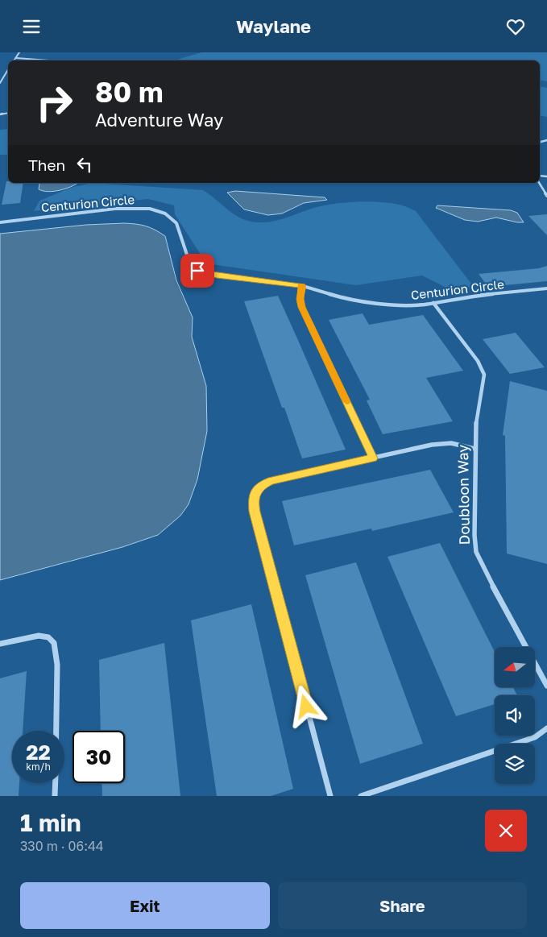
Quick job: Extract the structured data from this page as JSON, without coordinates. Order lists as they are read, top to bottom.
{
  "streets": {
    "street": ["Centurion Circle", "Doubloon Way"]
  },
  "crossings": [
    ["Centurion Circle", "Doubloon Way"]
  ],
  "north": "left",
  "page": {
    "header": "Waylane",
    "turn": ["80 m", "Adventure Way"],
    "then": "Then",
    "speed": "22 km/h",
    "limit": "30",
    "heading": ["1 min", "330 m · 06:44"],
    "buttons": ["Exit", "Share"]
  }
}
